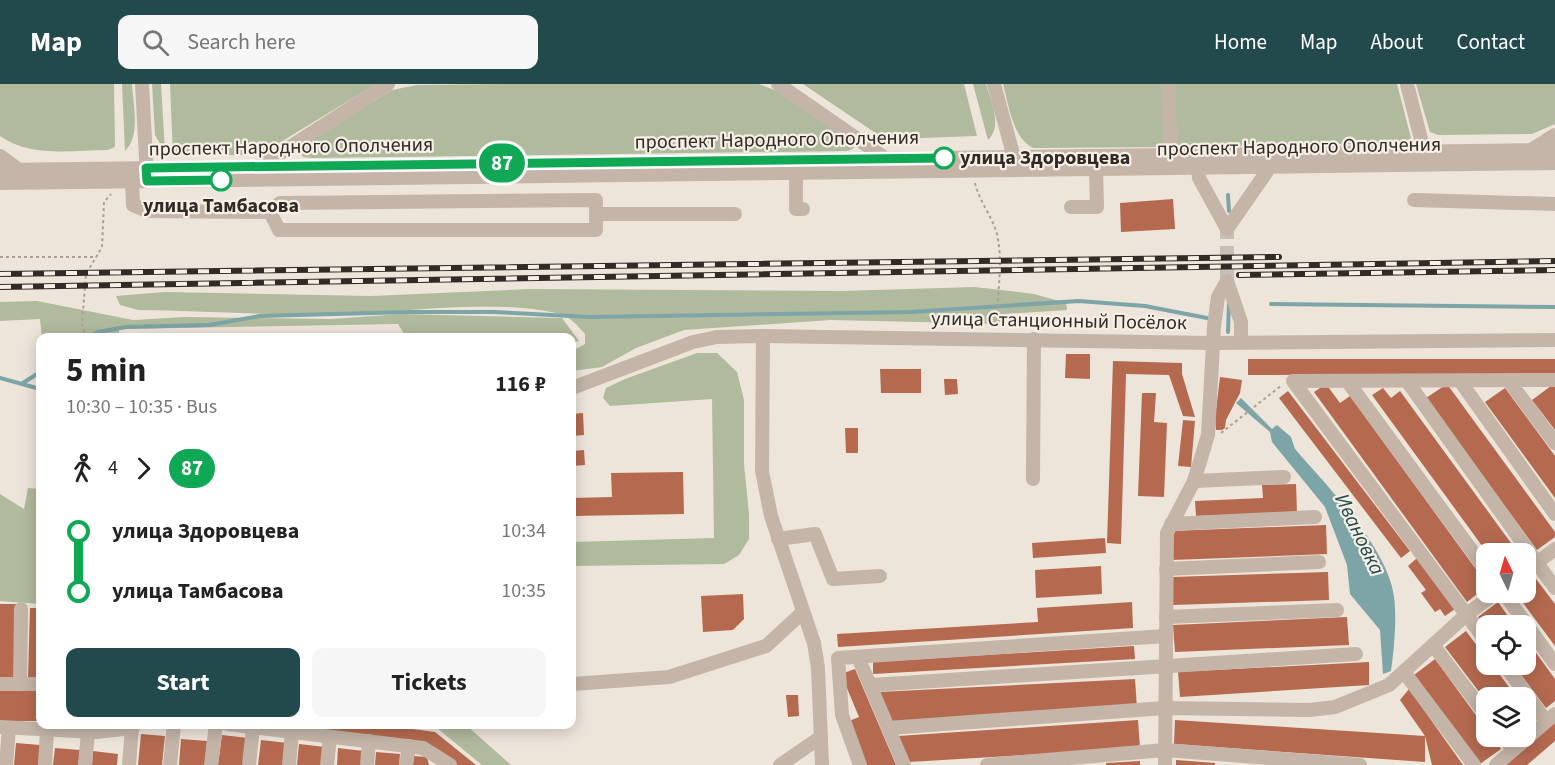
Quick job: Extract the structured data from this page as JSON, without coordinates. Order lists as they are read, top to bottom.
{
  "streets": {
    "street": ["проспект Народного Ополчения", "улица Станционный Посёлок"]
  },
  "water": ["Ивановка"],
  "places": ["улица Здоровцева", "улица Тамбасова"],
  "lines": ["bus line 87"],
  "north": "top",
  "page": {
    "header": "Map",
    "search": "Search here",
    "nav": [
      "Home",
      "Map",
      "About",
      "Contact"
    ],
    "on_map": "87",
    "heading": ["5 min", "10:30 – 10:35 · Bus", "116 ₽"],
    "legs": ["4", "87"],
    "list": [
      {
        "name": "улица Здоровцева",
        "value": "10:34"
      },
      {
        "name": "улица Тамбасова",
        "value": "10:35"
      }
    ],
    "buttons": ["Start", "Tickets"]
  }
}
